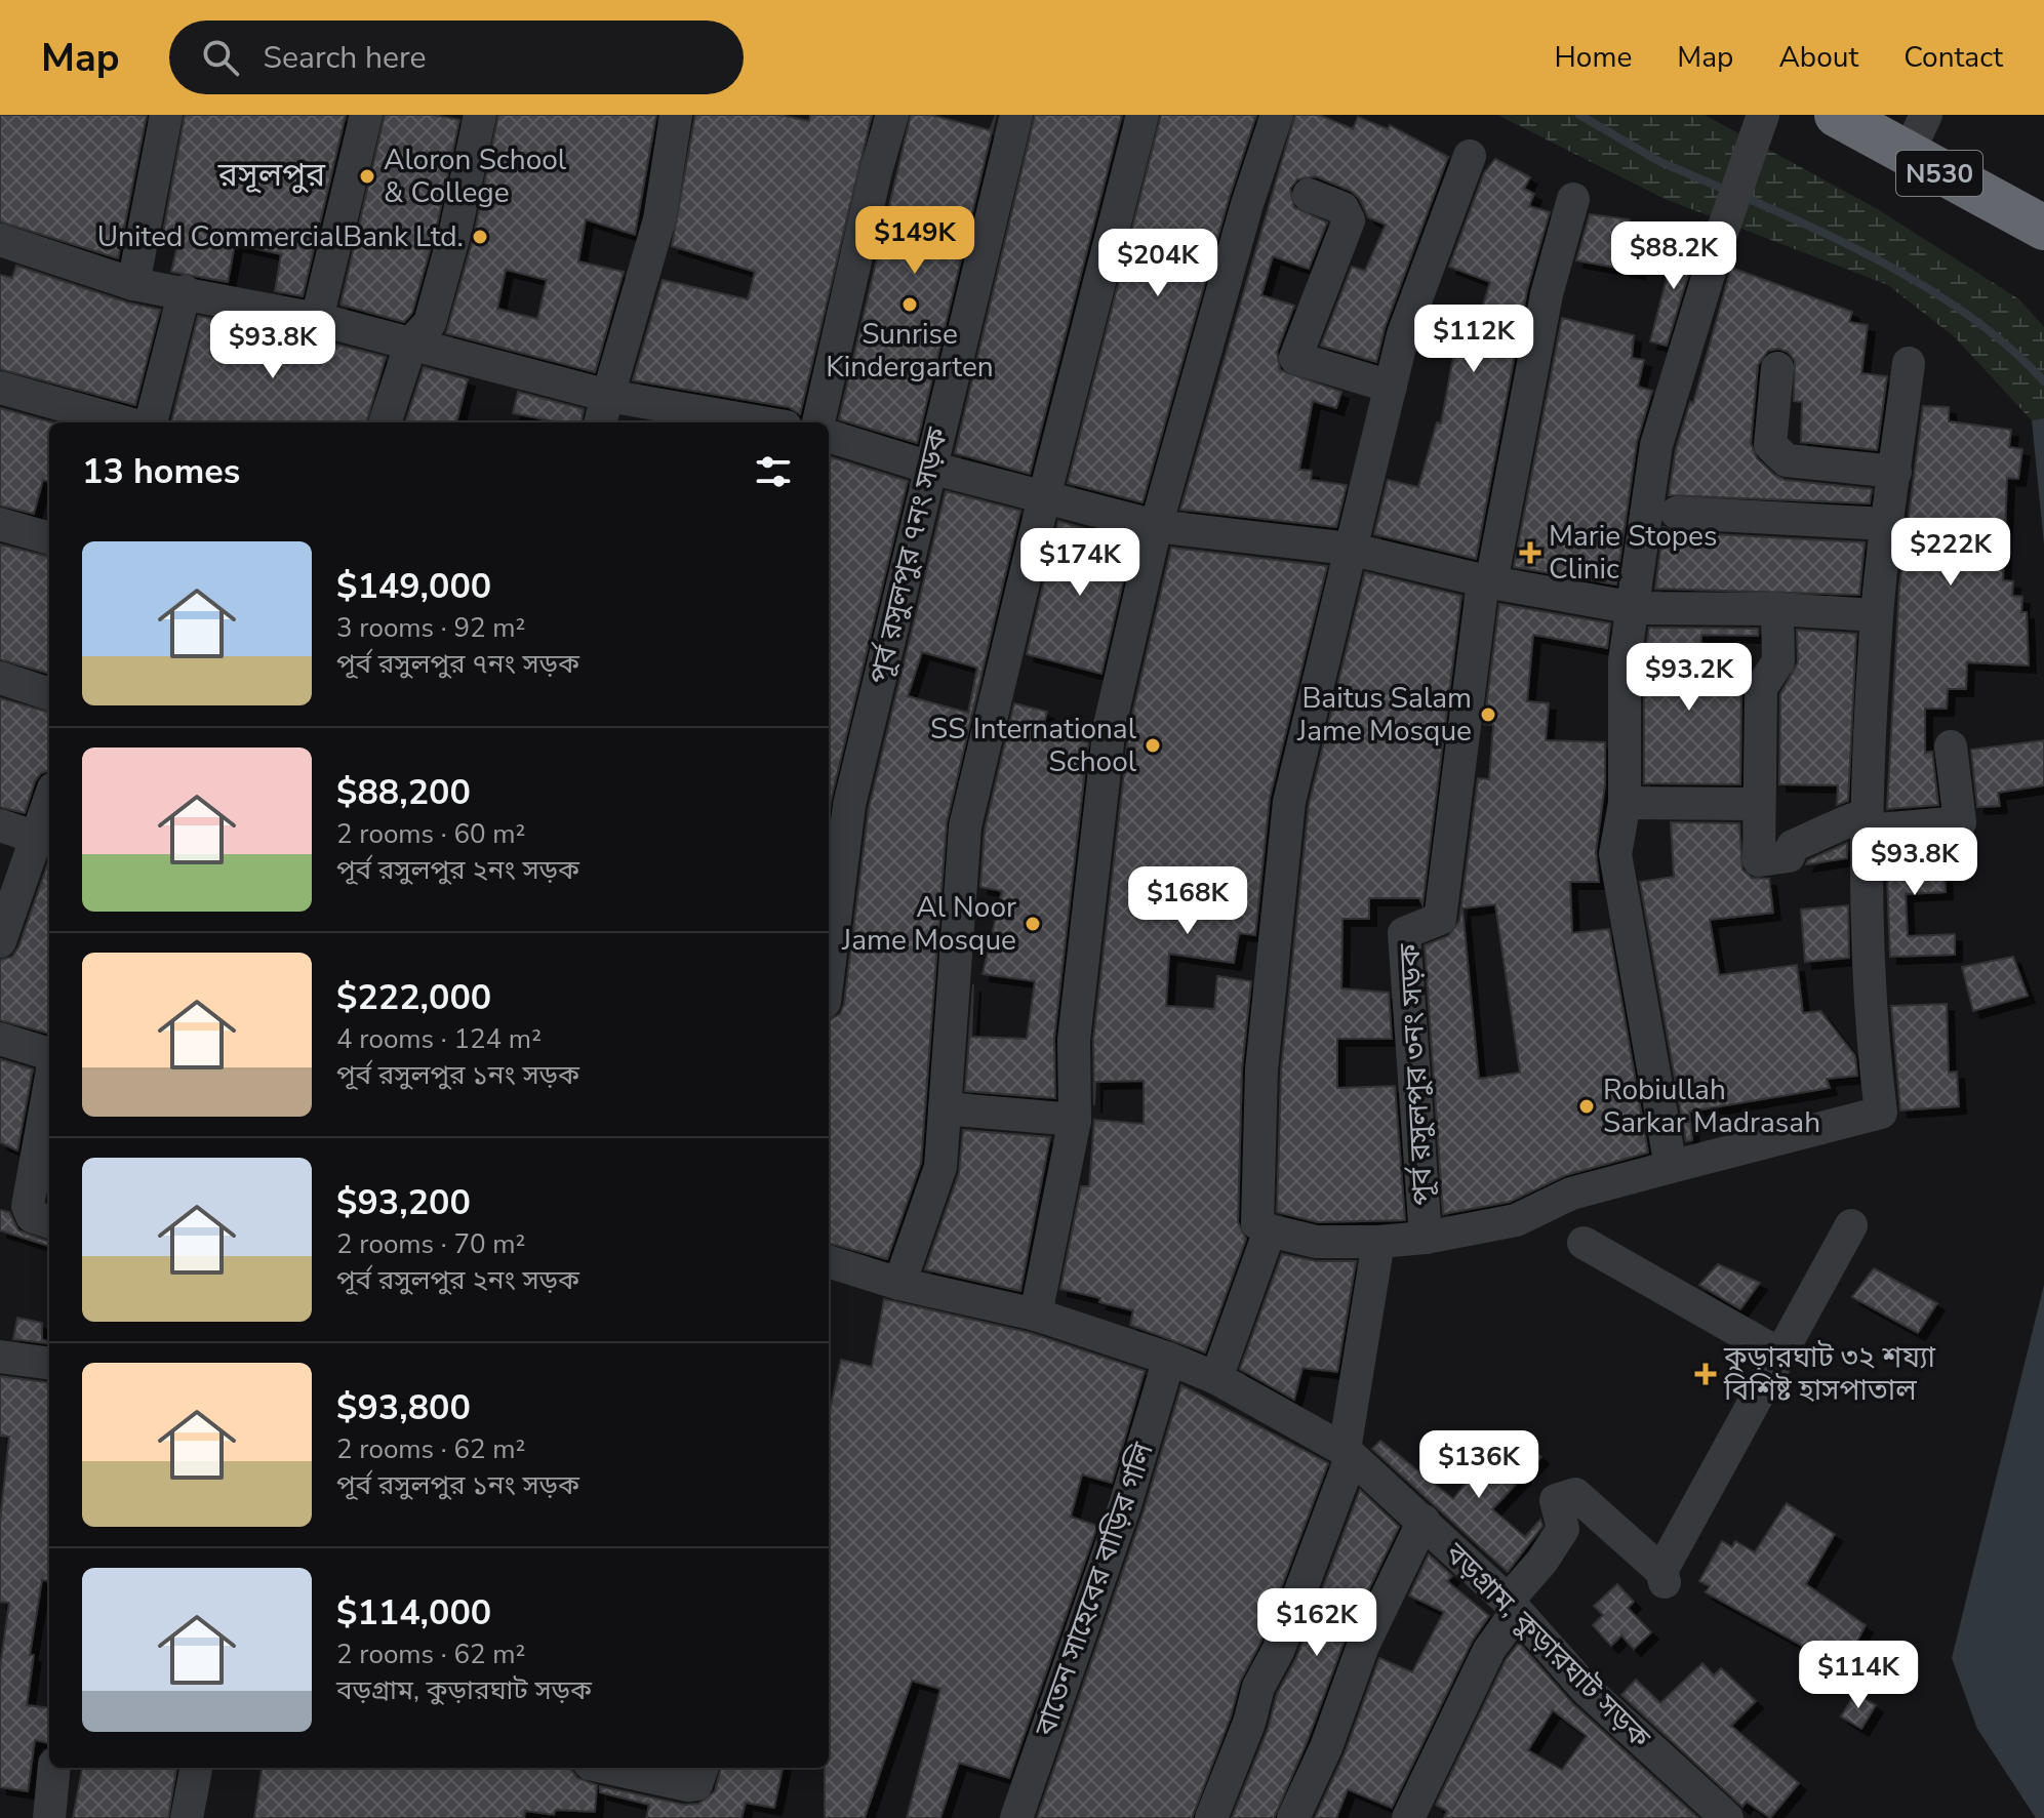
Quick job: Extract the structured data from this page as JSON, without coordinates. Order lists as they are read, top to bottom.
{
  "streets": {
    "highway": ["N530"],
    "street": [
      "পূর্ব রসুলপুর ৭নং সড়ক",
      "পূর্ব রসুলপুর ৩নং সড়ক",
      "বাতেন সাহেবের বাড়ির গলি",
      "বড়গ্রাম, কুড়ারঘাট সড়ক"
    ]
  },
  "crossings": [
    ["বাতেন সাহেবের বাড়ির গলি", "বড়গ্রাম, কুড়ারঘাট সড়ক"]
  ],
  "districts": ["রসূলপুর"],
  "places": {
    "other": [
      "Aloron School & College",
      "United CommercialBank Ltd.",
      "Sunrise Kindergarten",
      "Baitus Salam Jame Mosque",
      "SS International School",
      "Al Noor Jame Mosque",
      "Robiullah Sarkar Madrasah"
    ],
    "health": ["Marie Stopes Clinic", "কুড়ারঘাট ৩২ শয্যা বিশিষ্ট হাসপাতাল"]
  },
  "page": {
    "header": "Map",
    "search": "Search here",
    "nav": [
      "Home",
      "Map",
      "About",
      "Contact"
    ],
    "price": [
      "$149K",
      "$88.2K",
      "$204K",
      "$112K",
      "$93.8K",
      "$222K",
      "$174K",
      "$93.2K",
      "$93.8K",
      "$168K",
      "$136K",
      "$162K",
      "$114K"
    ],
    "heading": "13 homes",
    "list": [
      {
        "name": "$149,000",
        "note": "3 rooms · 92 m² · পূর্ব রসুলপুর ৭নং সড়ক"
      },
      {
        "name": "$88,200",
        "note": "2 rooms · 60 m² · পূর্ব রসুলপুর ২নং সড়ক"
      },
      {
        "name": "$222,000",
        "note": "4 rooms · 124 m² · পূর্ব রসুলপুর ১নং সড়ক"
      },
      {
        "name": "$93,200",
        "note": "2 rooms · 70 m² · পূর্ব রসুলপুর ২নং সড়ক"
      },
      {
        "name": "$93,800",
        "note": "2 rooms · 62 m² · পূর্ব রসুলপুর ১নং সড়ক"
      },
      {
        "name": "$114,000",
        "note": "2 rooms · 62 m² · বড়গ্রাম, কুড়ারঘাট সড়ক"
      }
    ]
  }
}
